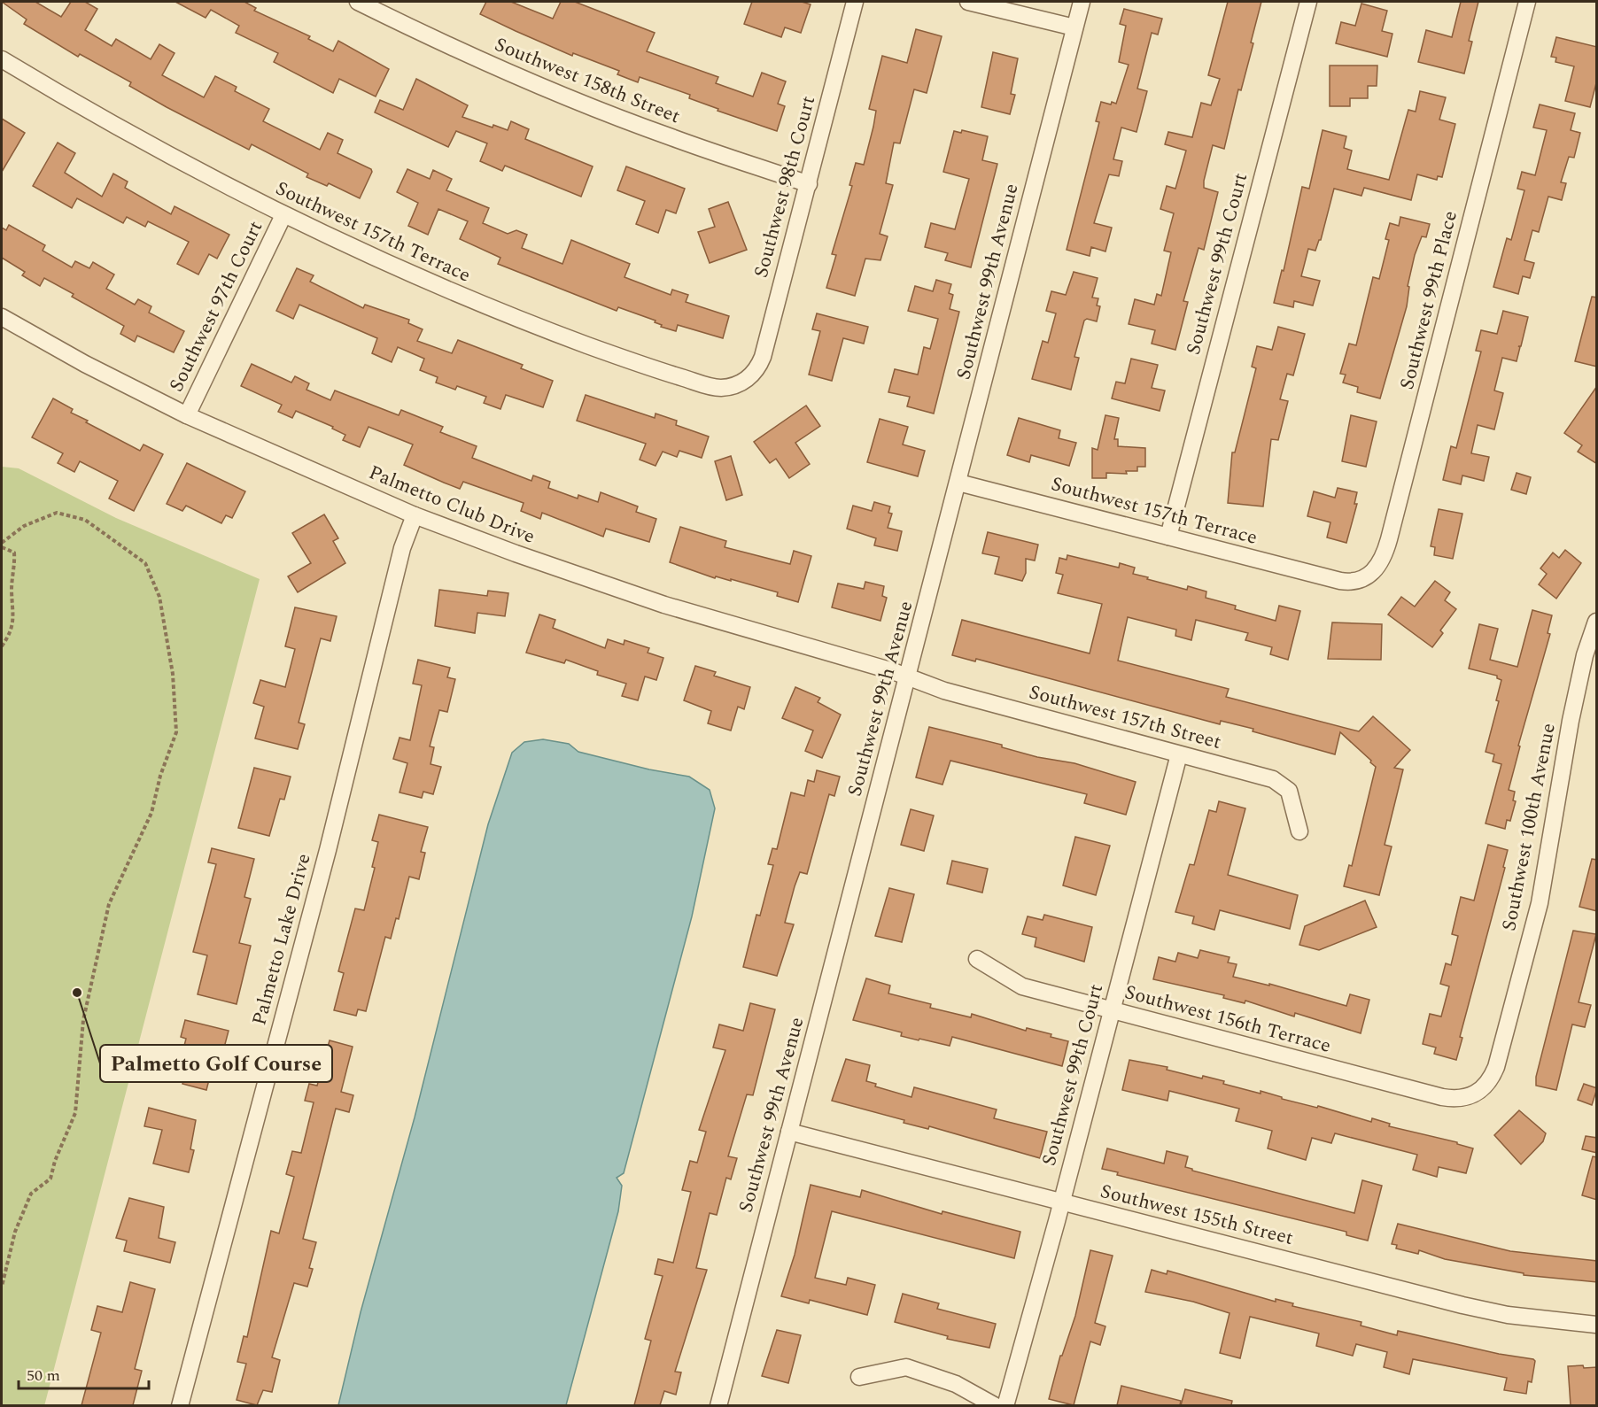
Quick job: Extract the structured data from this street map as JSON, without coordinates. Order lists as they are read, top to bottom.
{
  "streets": {
    "street": [
      "Southwest 158th Street",
      "Southwest 98th Court",
      "Southwest 157th Terrace",
      "Southwest 99th Court",
      "Southwest 99th Avenue",
      "Southwest 99th Place",
      "Southwest 97th Court",
      "Palmetto Club Drive",
      "Southwest 157th Street",
      "Southwest 100th Avenue",
      "Palmetto Lake Drive",
      "Southwest 156th Terrace",
      "Southwest 155th Street"
    ]
  },
  "crossings": [
    ["Southwest 158th Street", "Southwest 98th Court"],
    ["Southwest 98th Court", "Southwest 157th Terrace"],
    ["Southwest 157th Terrace", "Southwest 99th Court"],
    ["Southwest 157th Terrace", "Southwest 99th Avenue"],
    ["Southwest 157th Terrace", "Southwest 99th Place"],
    ["Southwest 157th Terrace", "Southwest 97th Court"],
    ["Southwest 99th Court", "Southwest 157th Street"],
    ["Southwest 99th Court", "Southwest 156th Terrace"],
    ["Southwest 99th Court", "Southwest 155th Street"],
    ["Southwest 99th Avenue", "Palmetto Club Drive"],
    ["Southwest 99th Avenue", "Southwest 157th Street"],
    ["Southwest 99th Avenue", "Southwest 155th Street"],
    ["Southwest 97th Court", "Palmetto Club Drive"],
    ["Palmetto Club Drive", "Southwest 157th Street"],
    ["Palmetto Club Drive", "Palmetto Lake Drive"],
    ["Southwest 100th Avenue", "Southwest 156th Terrace"]
  ],
  "places": ["Palmetto Golf Course"],
  "scale_bar": "50 m"
}
